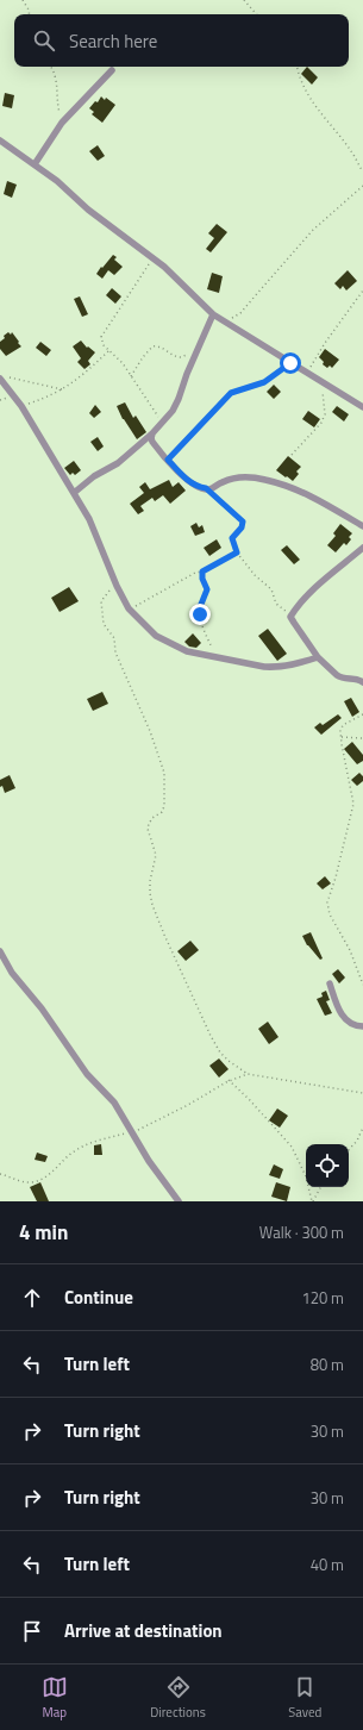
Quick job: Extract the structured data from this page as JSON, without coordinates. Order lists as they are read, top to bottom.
{
  "page": {
    "search": "Search here",
    "heading": ["4 min", "Walk · 300 m"],
    "list": [
      ["Continue", "120 m"],
      ["Turn left", "80 m"],
      ["Turn right", "30 m"],
      ["Turn right", "30 m"],
      ["Turn left", "40 m"],
      "Arrive at destination"
    ],
    "nav": ["Map", "Directions", "Saved"]
  }
}
